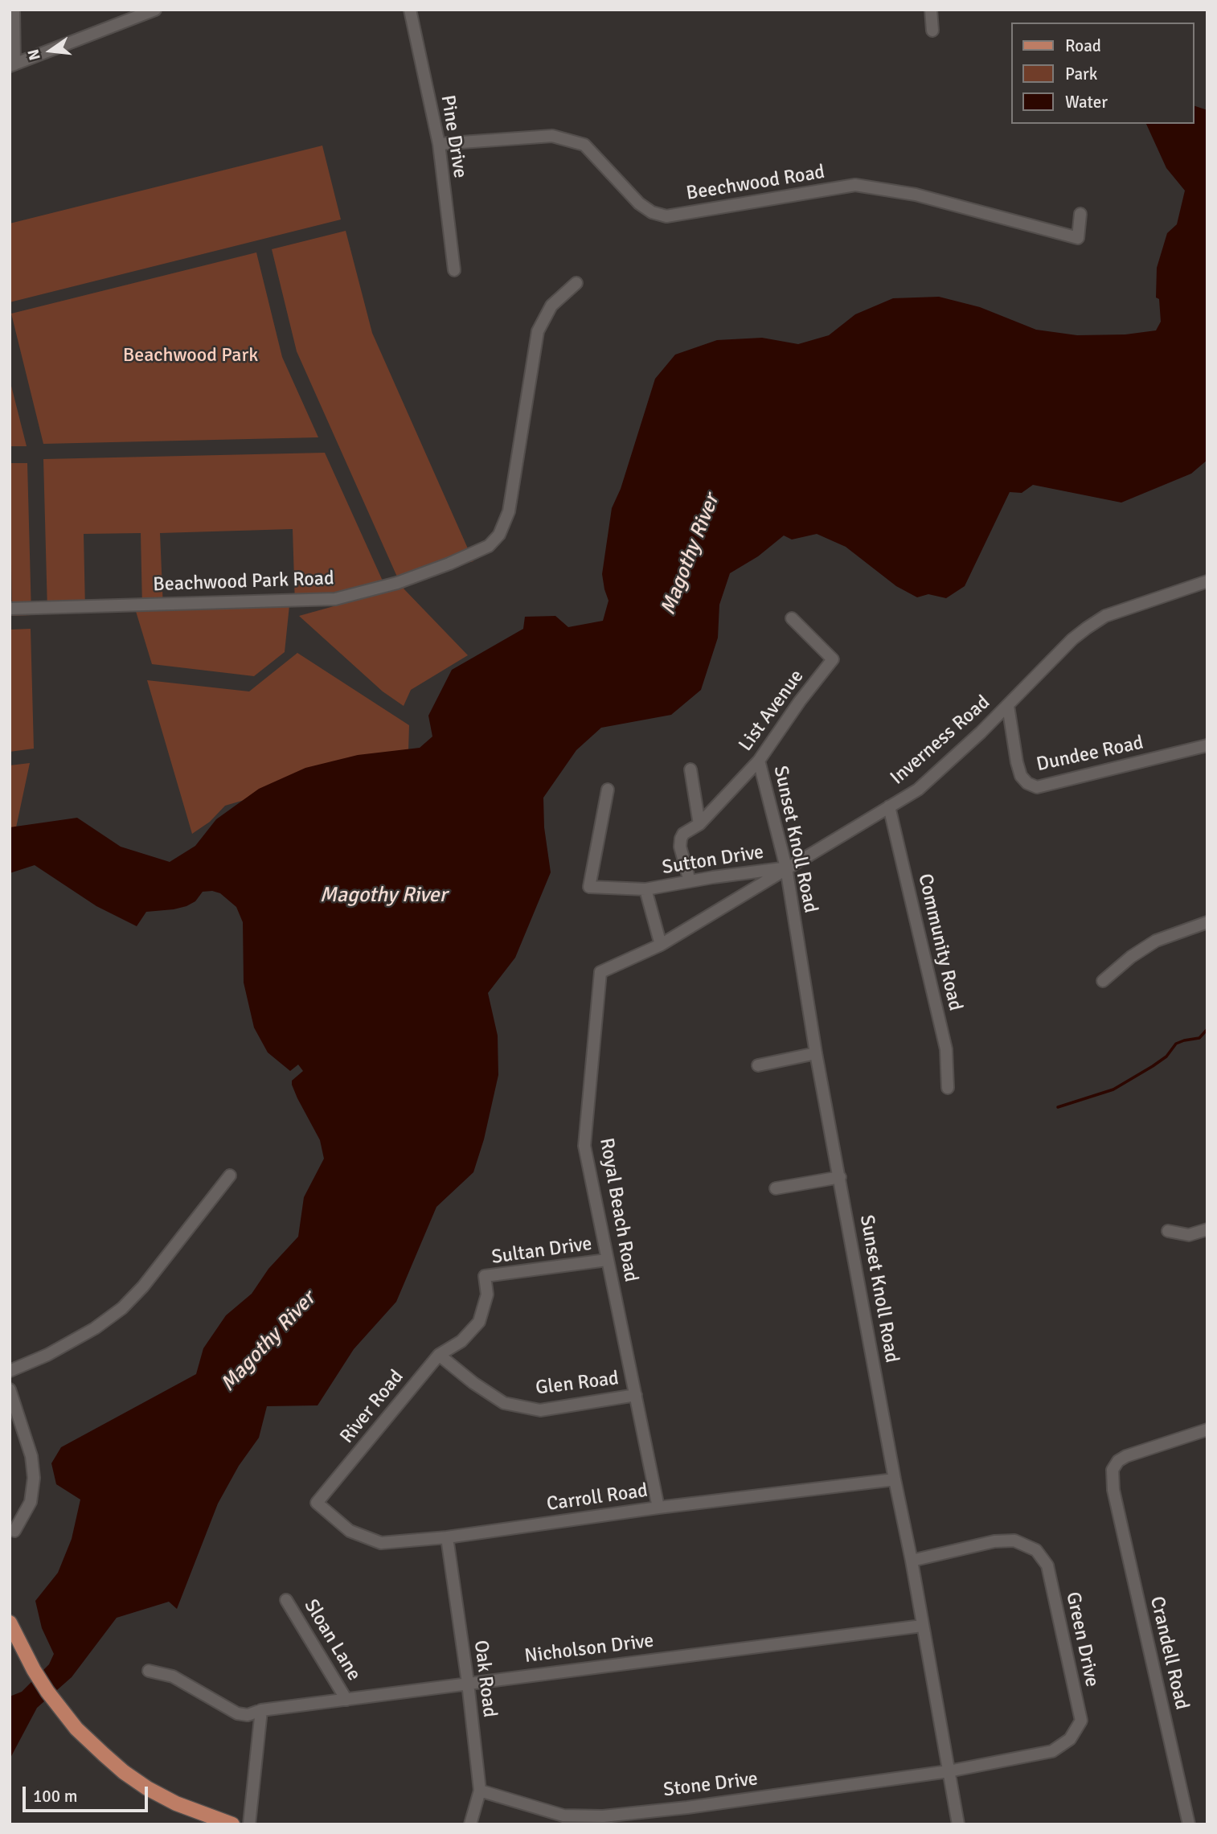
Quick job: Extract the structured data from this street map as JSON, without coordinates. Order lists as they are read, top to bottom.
{
  "streets": {
    "street": [
      "Pine Drive",
      "Beechwood Road",
      "Beachwood Park Road",
      "List Avenue",
      "Inverness Road",
      "Dundee Road",
      "Sunset Knoll Road",
      "Sutton Drive",
      "Community Road",
      "Royal Beach Road",
      "Sultan Drive",
      "Glen Road",
      "River Road",
      "Carroll Road",
      "Green Drive",
      "Sloan Lane",
      "Nicholson Drive",
      "Crandell Road",
      "Oak Road",
      "Stone Drive"
    ]
  },
  "crossings": [
    ["Pine Drive", "Beechwood Road"],
    ["List Avenue", "Sunset Knoll Road"],
    ["List Avenue", "Sutton Drive"],
    ["Inverness Road", "Dundee Road"],
    ["Inverness Road", "Sunset Knoll Road"],
    ["Inverness Road", "Sutton Drive"],
    ["Inverness Road", "Community Road"],
    ["Inverness Road", "Royal Beach Road"],
    ["Sunset Knoll Road", "Sutton Drive"],
    ["Sunset Knoll Road", "Carroll Road"],
    ["Sunset Knoll Road", "Green Drive"],
    ["Sunset Knoll Road", "Nicholson Drive"],
    ["Sunset Knoll Road", "Stone Drive"],
    ["Royal Beach Road", "Sultan Drive"],
    ["Royal Beach Road", "Glen Road"],
    ["Royal Beach Road", "Carroll Road"],
    ["Sultan Drive", "River Road"],
    ["Glen Road", "River Road"],
    ["River Road", "Carroll Road"],
    ["Carroll Road", "Oak Road"],
    ["Green Drive", "Stone Drive"],
    ["Sloan Lane", "Nicholson Drive"],
    ["Nicholson Drive", "Oak Road"],
    ["Oak Road", "Stone Drive"]
  ],
  "water": ["Magothy River"],
  "parks": ["Beachwood Park"],
  "legend": ["Road", "Park", "Water"],
  "scale_bar": "100 m",
  "north": "left"
}
